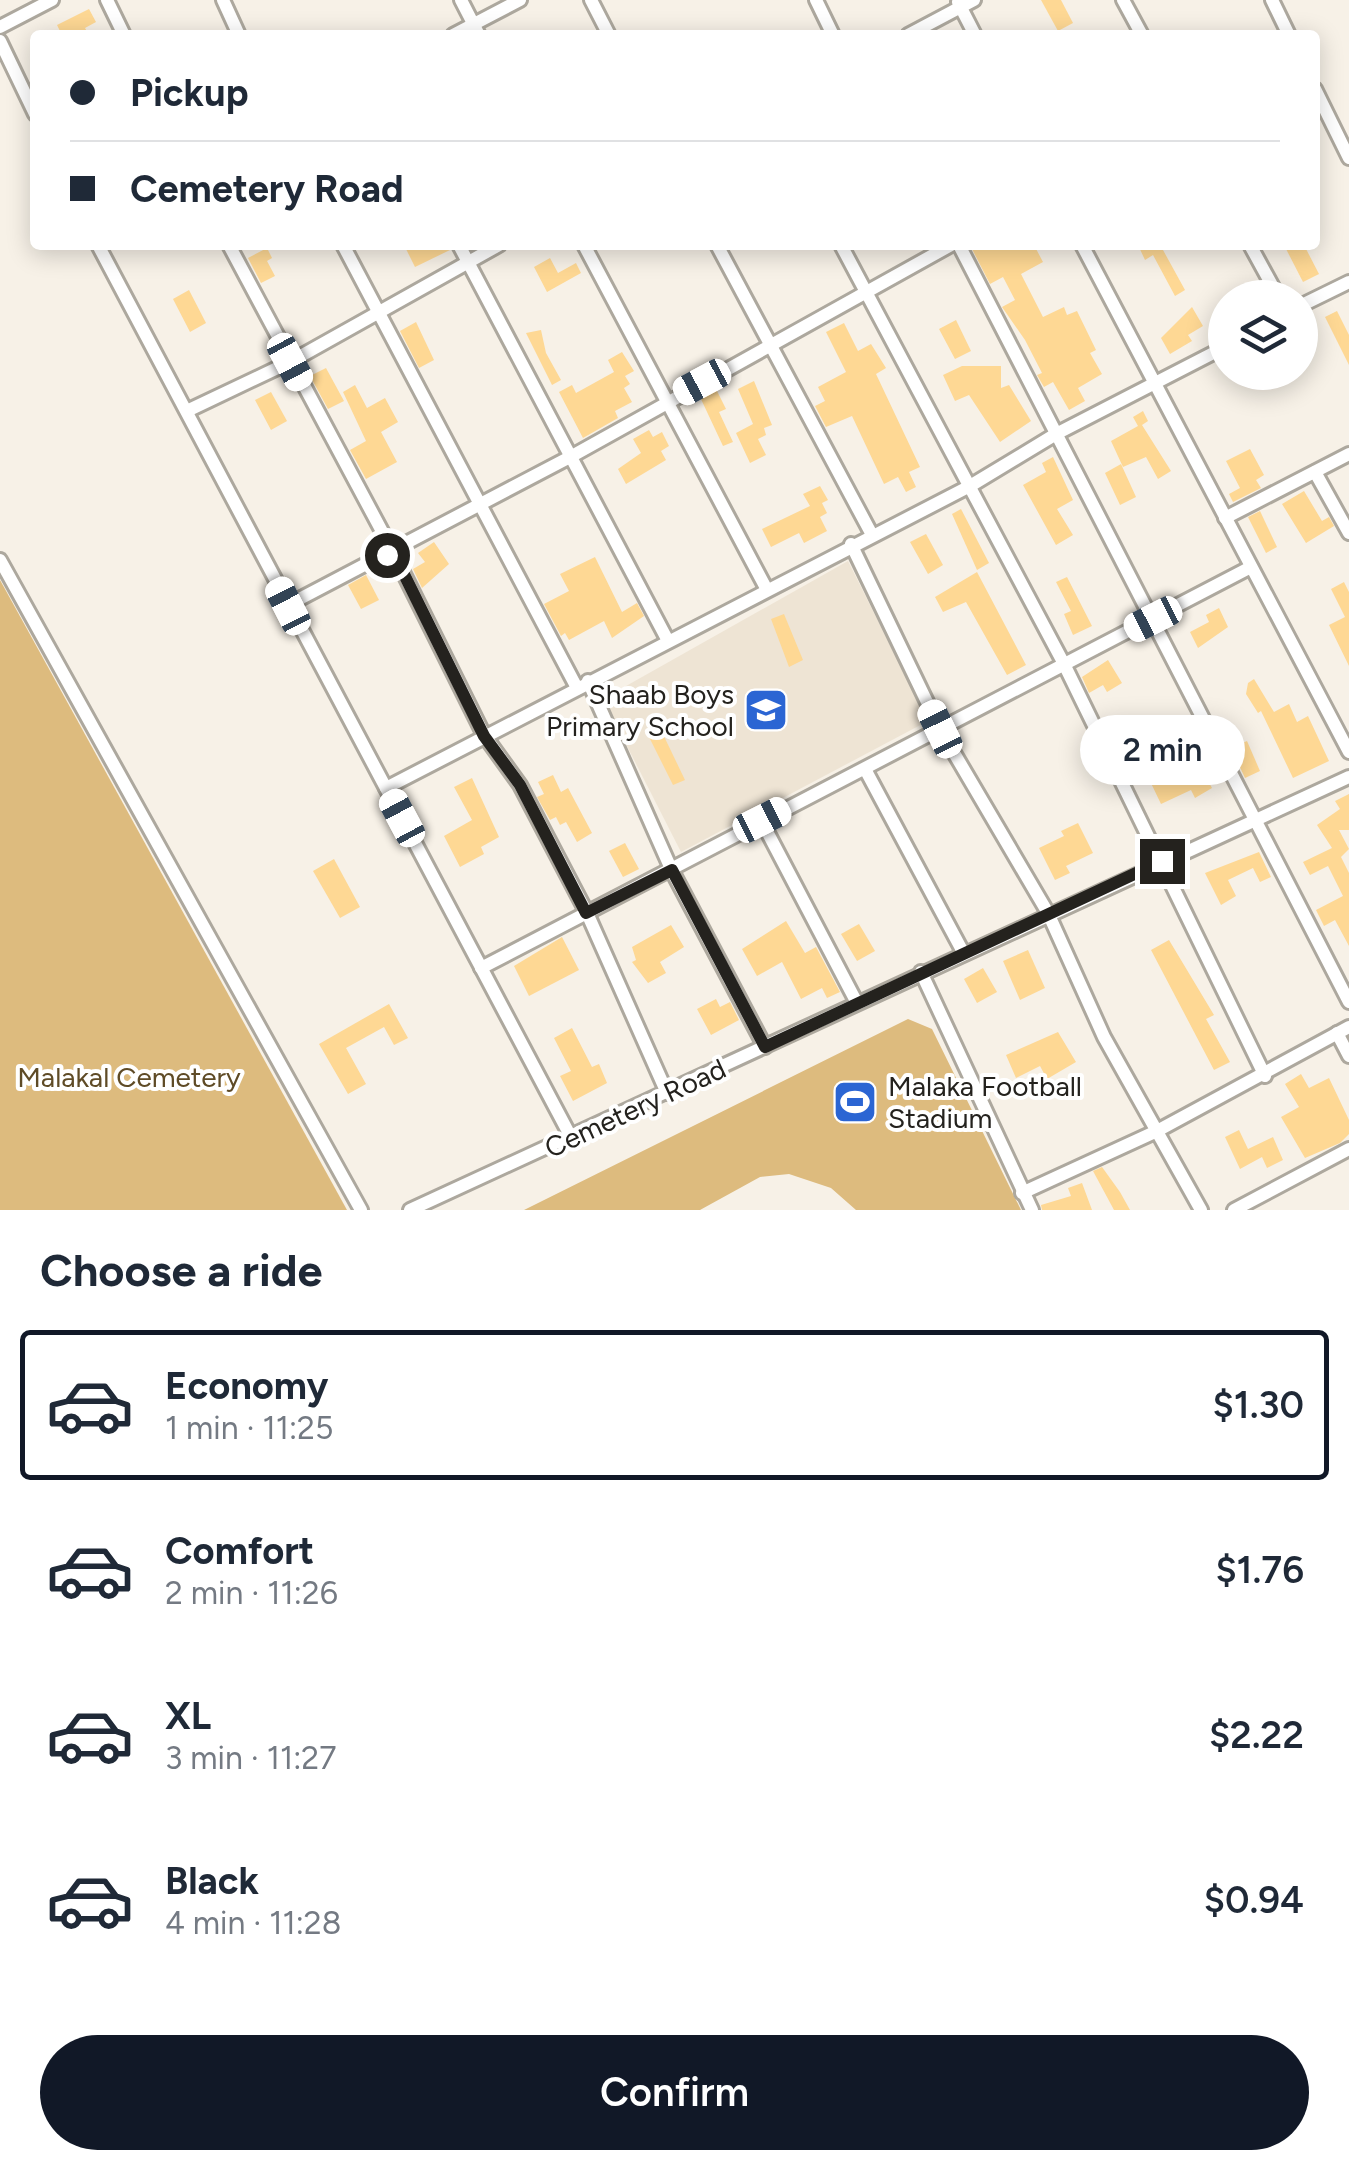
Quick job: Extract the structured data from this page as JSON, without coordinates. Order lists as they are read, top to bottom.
{
  "streets": {
    "street": ["Cemetery Road"]
  },
  "parks": ["Malakal Cemetery"],
  "places": {
    "school or university": ["Shaab Boys Primary School"],
    "sports": ["Malaka Football Stadium"]
  },
  "page": {
    "banner": ["Pickup", "Cemetery Road"],
    "bubble": "2 min",
    "heading": "Choose a ride",
    "list": [
      {
        "name": "Economy",
        "note": "1 min · 11:25",
        "value": "$1.30"
      },
      {
        "name": "Comfort",
        "note": "2 min · 11:26",
        "value": "$1.76"
      },
      {
        "name": "XL",
        "note": "3 min · 11:27",
        "value": "$2.22"
      },
      {
        "name": "Black",
        "note": "4 min · 11:28",
        "value": "$0.94"
      }
    ],
    "buttons": "Confirm"
  }
}
